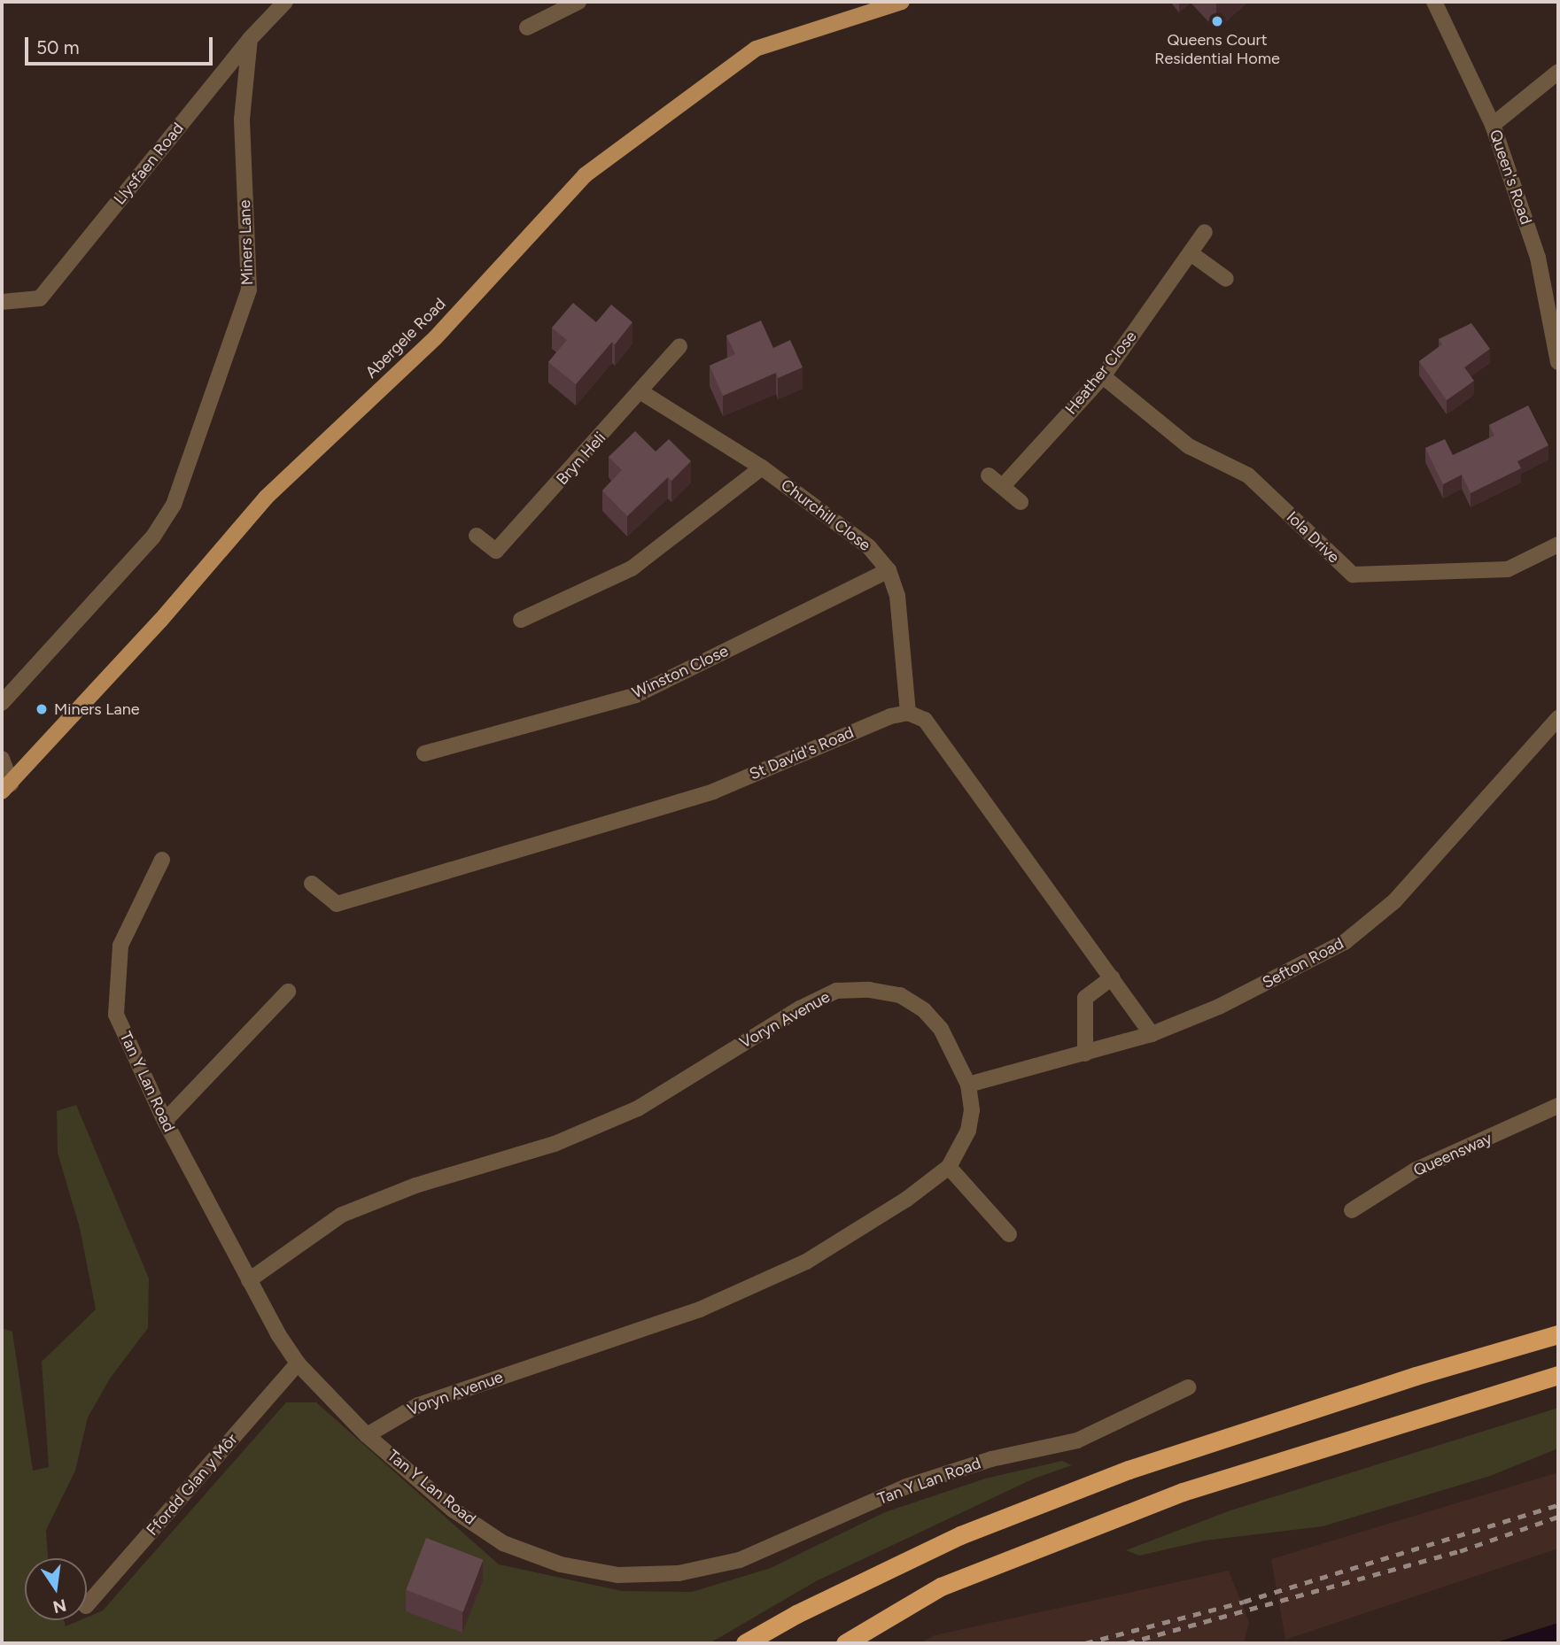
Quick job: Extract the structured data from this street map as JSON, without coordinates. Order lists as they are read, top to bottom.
{
  "streets": {
    "main road": ["Abergele Road"],
    "street": [
      "Llysfaen Road",
      "Queen's Road",
      "Miners Lane",
      "Heather Close",
      "Bryn Heli",
      "Churchill Close",
      "Iola Drive",
      "Winston Close",
      "St David's Road",
      "Sefton Road",
      "Voryn Avenue",
      "Tan Y Lan Road",
      "Queensway",
      "Ffordd Glan y Môr"
    ]
  },
  "crossings": [
    ["Llysfaen Road", "Miners Lane"],
    ["Heather Close", "Iola Drive"],
    ["Bryn Heli", "Churchill Close"],
    ["Churchill Close", "Winston Close"],
    ["Churchill Close", "St David's Road"],
    ["Sefton Road", "Voryn Avenue"],
    ["Voryn Avenue", "Tan Y Lan Road"],
    ["Tan Y Lan Road", "Ffordd Glan y Môr"]
  ],
  "places": ["Queens Court Residential Home", "Miners Lane"],
  "scale_bar": "50 m",
  "north": "bottom"
}
